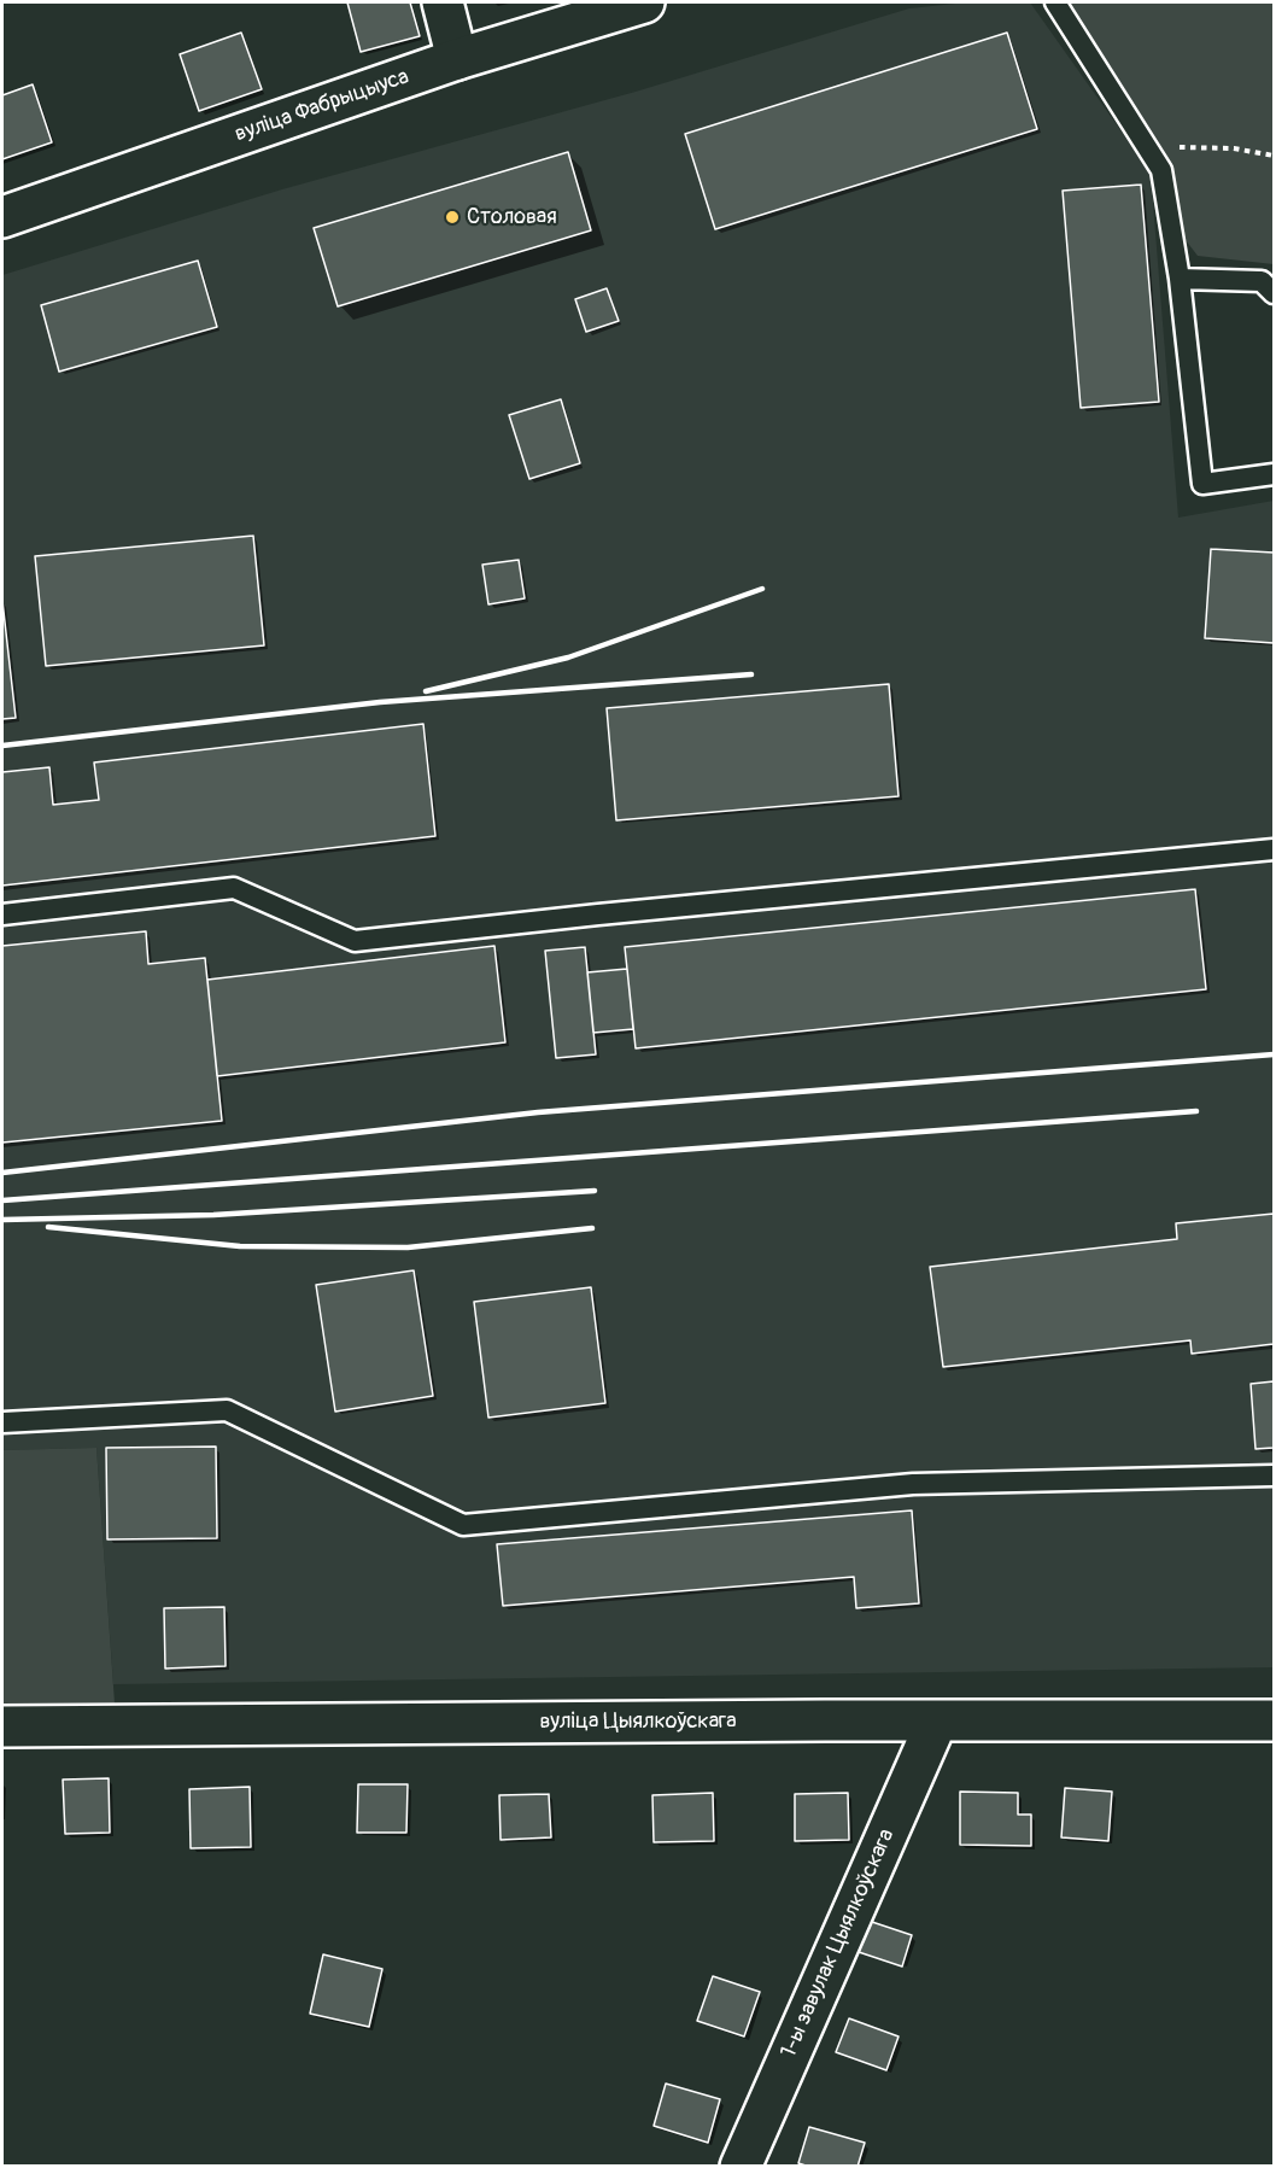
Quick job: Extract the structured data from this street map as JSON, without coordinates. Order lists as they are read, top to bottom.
{
  "streets": {
    "street": ["вуліца Фабрыцыуса", "вуліца Цыялкоўскага", "1-ы завулак Цыялкоўскага"]
  },
  "crossings": [
    ["вуліца Цыялкоўскага", "1-ы завулак Цыялкоўскага"]
  ],
  "places": ["Столовая"]
}
